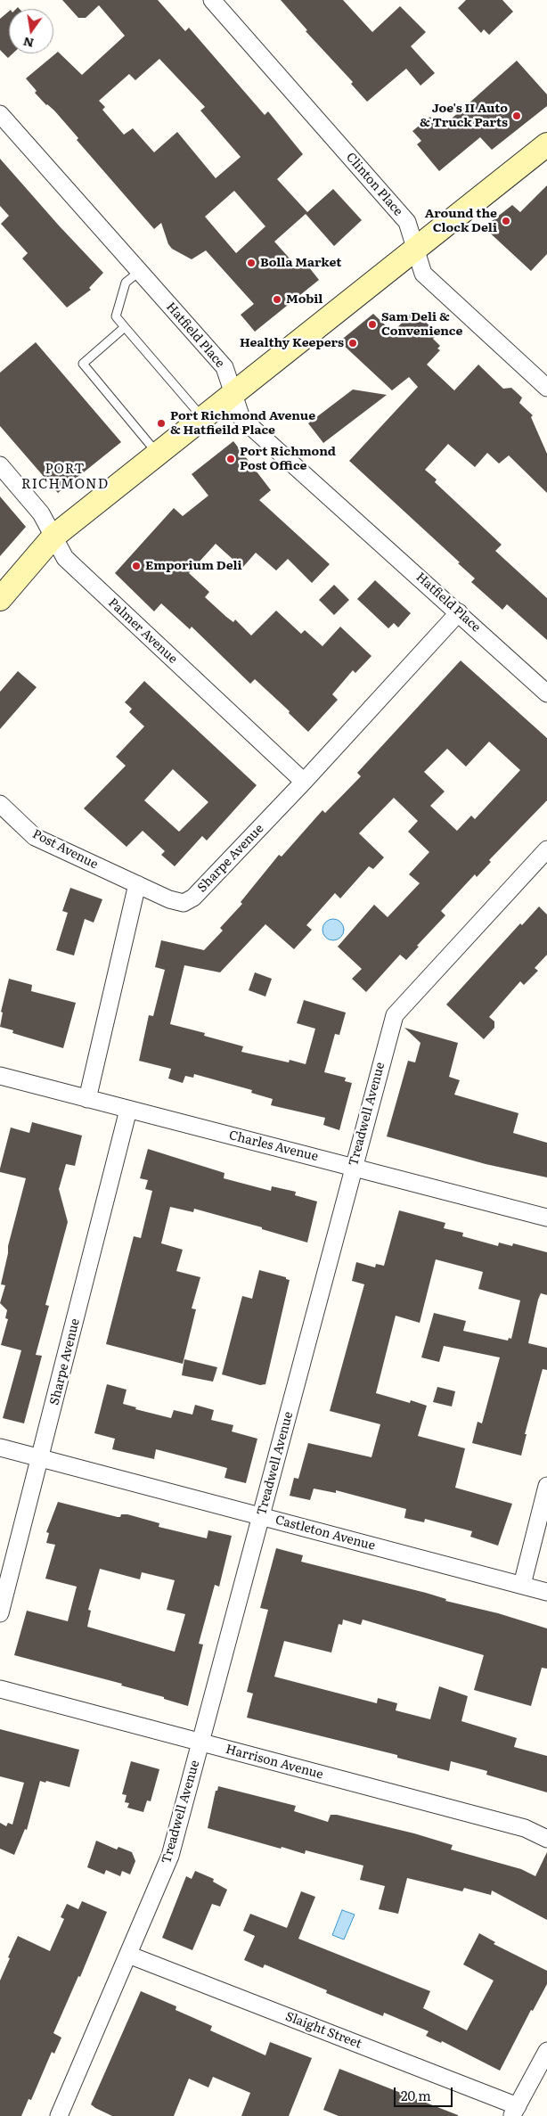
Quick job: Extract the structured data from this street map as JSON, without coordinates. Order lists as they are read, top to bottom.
{
  "streets": {
    "street": [
      "Clinton Place",
      "Hatfield Place",
      "Palmer Avenue",
      "Post Avenue",
      "Sharpe Avenue",
      "Treadwell Avenue",
      "Charles Avenue",
      "Castleton Avenue",
      "Harrison Avenue",
      "Slaight Street"
    ]
  },
  "crossings": [
    ["Hatfield Place", "Sharpe Avenue"],
    ["Palmer Avenue", "Sharpe Avenue"],
    ["Post Avenue", "Sharpe Avenue"],
    ["Sharpe Avenue", "Charles Avenue"],
    ["Sharpe Avenue", "Castleton Avenue"],
    ["Treadwell Avenue", "Charles Avenue"],
    ["Treadwell Avenue", "Castleton Avenue"],
    ["Treadwell Avenue", "Harrison Avenue"],
    ["Treadwell Avenue", "Slaight Street"]
  ],
  "districts": ["PORT RICHMOND"],
  "places": [
    "Joe's II Auto & Truck Parts",
    "Around the Clock Deli",
    "Bolla Market",
    "Mobil",
    "Sam Deli & Convenience",
    "Healthy Keepers",
    "Port Richmond Avenue & Hatfieild Place",
    "Port Richmond Post Office",
    "Emporium Deli"
  ],
  "scale_bar": "20 m",
  "north": "bottom"
}
